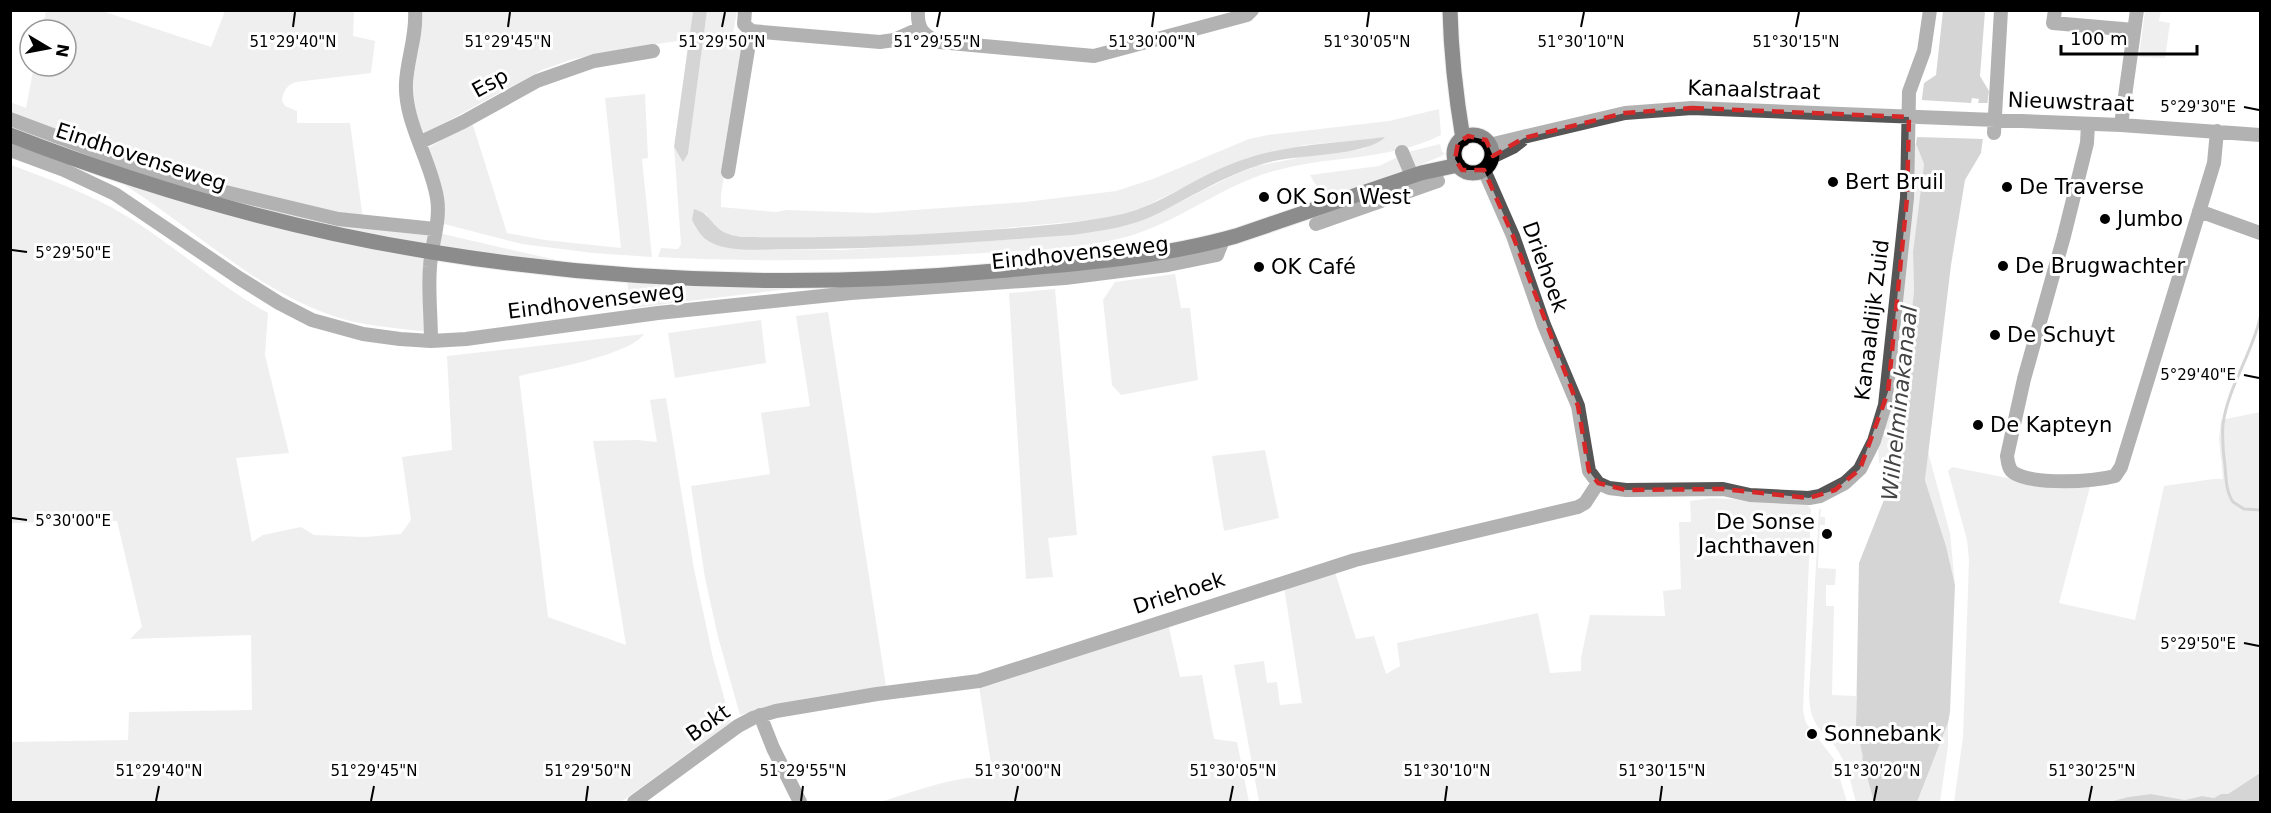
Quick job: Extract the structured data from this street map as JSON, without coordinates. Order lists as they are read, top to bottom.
{
  "streets": {
    "main road": ["Eindhovenseweg"],
    "street": [
      "Esp",
      "Kanaalstraat",
      "Nieuwstraat",
      "Driehoek",
      "Kanaaldijk Zuid",
      "Bokt"
    ]
  },
  "crossings": [
    ["Kanaalstraat", "Nieuwstraat"],
    ["Kanaalstraat", "Eindhovenseweg"],
    ["Kanaalstraat", "Driehoek"],
    ["Kanaalstraat", "Kanaaldijk Zuid"],
    ["Eindhovenseweg", "Driehoek"],
    ["Driehoek", "Kanaaldijk Zuid"],
    ["Driehoek", "Bokt"]
  ],
  "water": ["Wilhelminakanaal"],
  "places": [
    "Bert Bruil",
    "De Traverse",
    "OK Son West",
    "Jumbo",
    "De Brugwachter",
    "OK Café",
    "De Schuyt",
    "De Kapteyn",
    "De Sonse Jachthaven",
    "Sonnebank"
  ],
  "scale_bar": "100 m",
  "north": "right",
  "coordinates": [
    "51°29'40\"N",
    "51°29'45\"N",
    "51°29'50\"N",
    "51°29'55\"N",
    "51°30'00\"N",
    "51°30'05\"N",
    "51°30'10\"N",
    "51°30'15\"N",
    "5°29'30\"E",
    "5°29'50\"E",
    "5°29'40\"E",
    "5°30'00\"E",
    "51°30'20\"N",
    "51°30'25\"N"
  ]
}
